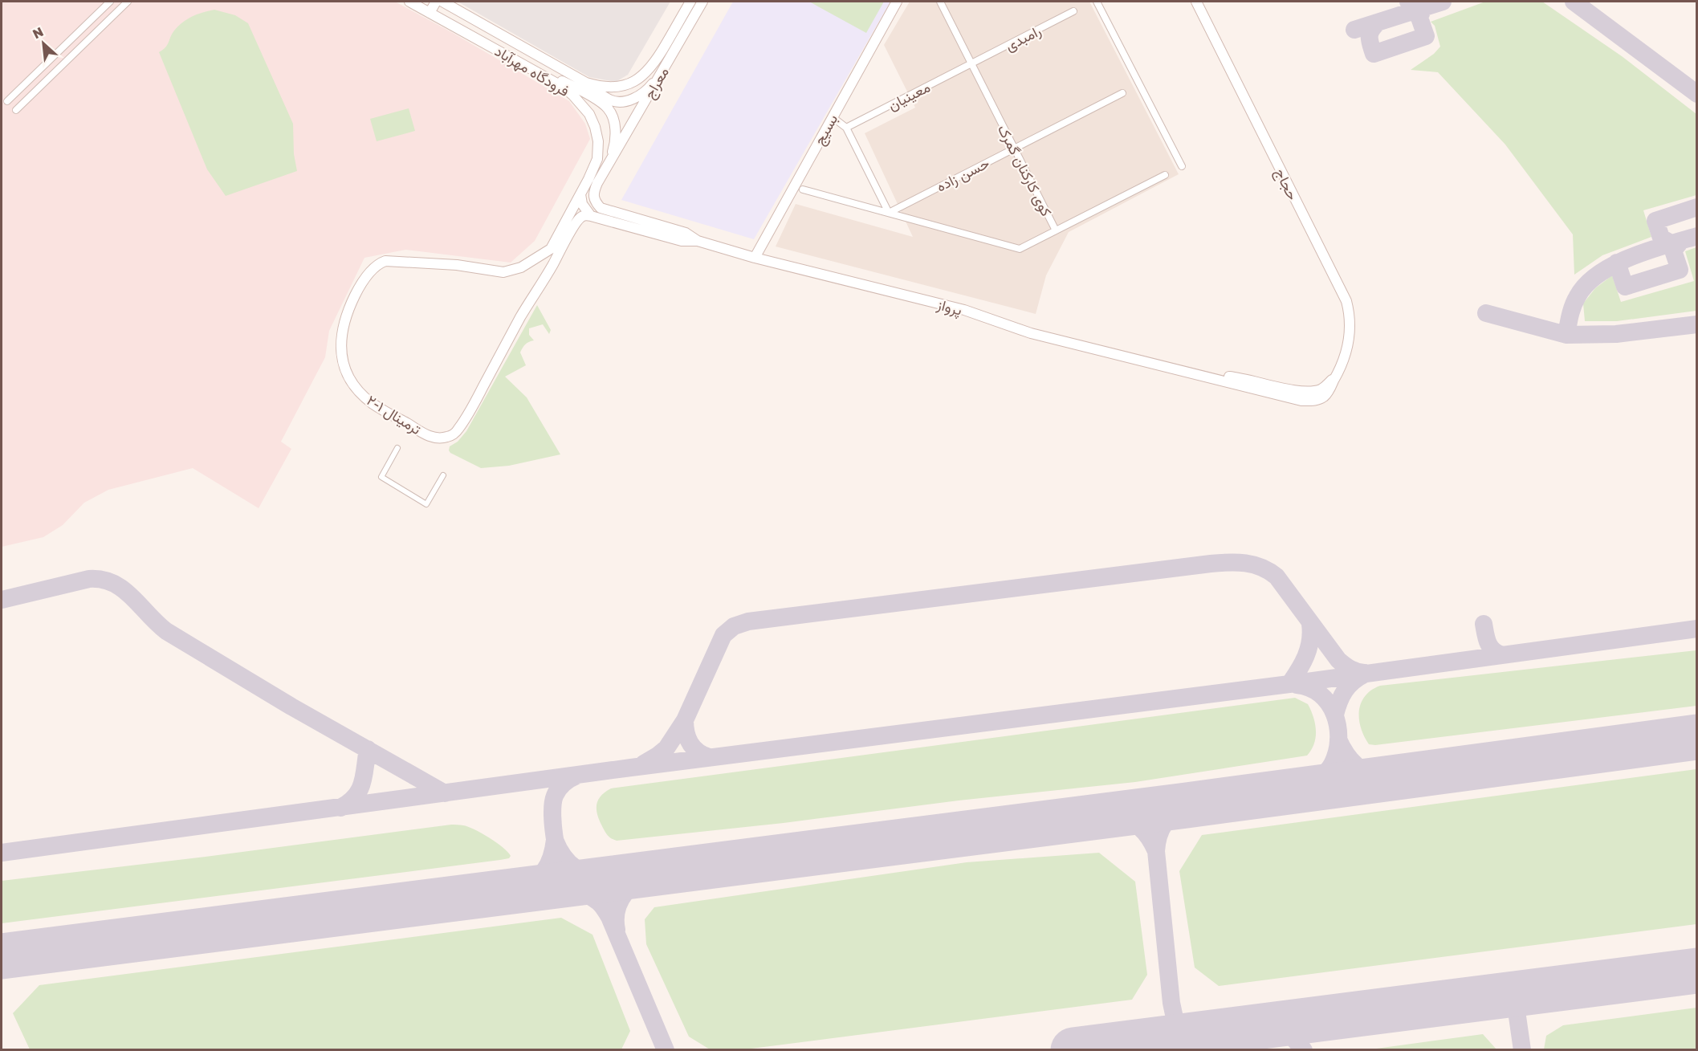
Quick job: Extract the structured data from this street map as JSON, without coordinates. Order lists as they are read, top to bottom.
{
  "streets": {
    "main road": [
      "فرودگاه مهرآباد",
      "معراج",
      "بسیج",
      "حجاج",
      "پرواز",
      "ترمینال ۱-۲"
    ],
    "street": [
      "رامبدی",
      "معینیان",
      "کوی کارکنان گمرک",
      "حسن زاده"
    ]
  },
  "crossings": [
    ["رامبدی", "معینیان"],
    ["رامبدی", "کوی کارکنان گمرک"],
    ["فرودگاه مهرآباد", "معراج"],
    ["معراج", "پرواز"],
    ["معینیان", "کوی کارکنان گمرک"],
    ["بسیج", "پرواز"],
    ["کوی کارکنان گمرک", "حسن زاده"],
    ["حجاج", "پرواز"]
  ],
  "north": "top left"
}
